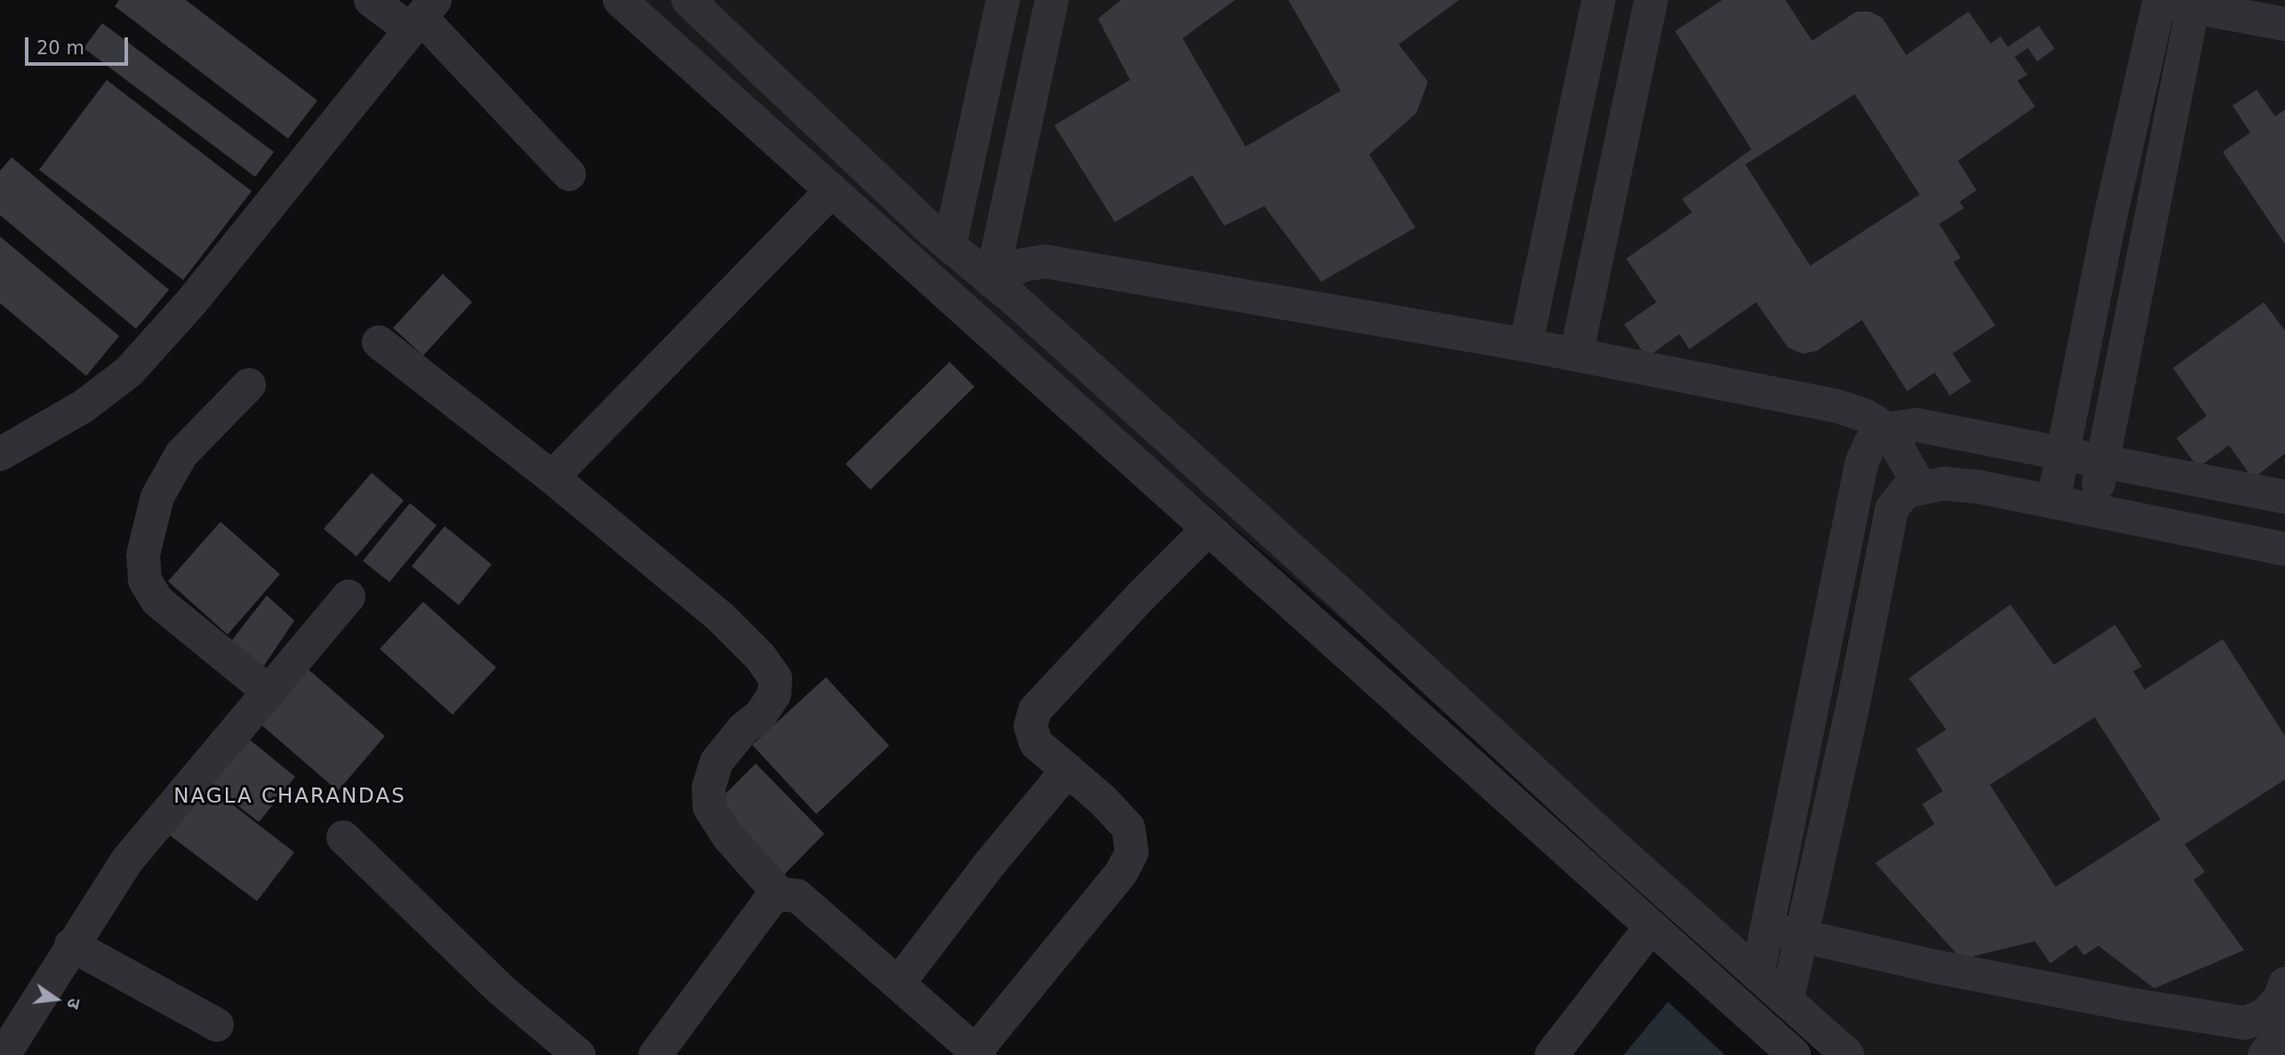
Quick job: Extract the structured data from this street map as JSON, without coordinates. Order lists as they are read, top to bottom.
{
  "districts": ["NAGLA CHARANDAS"],
  "scale_bar": "20 m",
  "north": "right"
}
